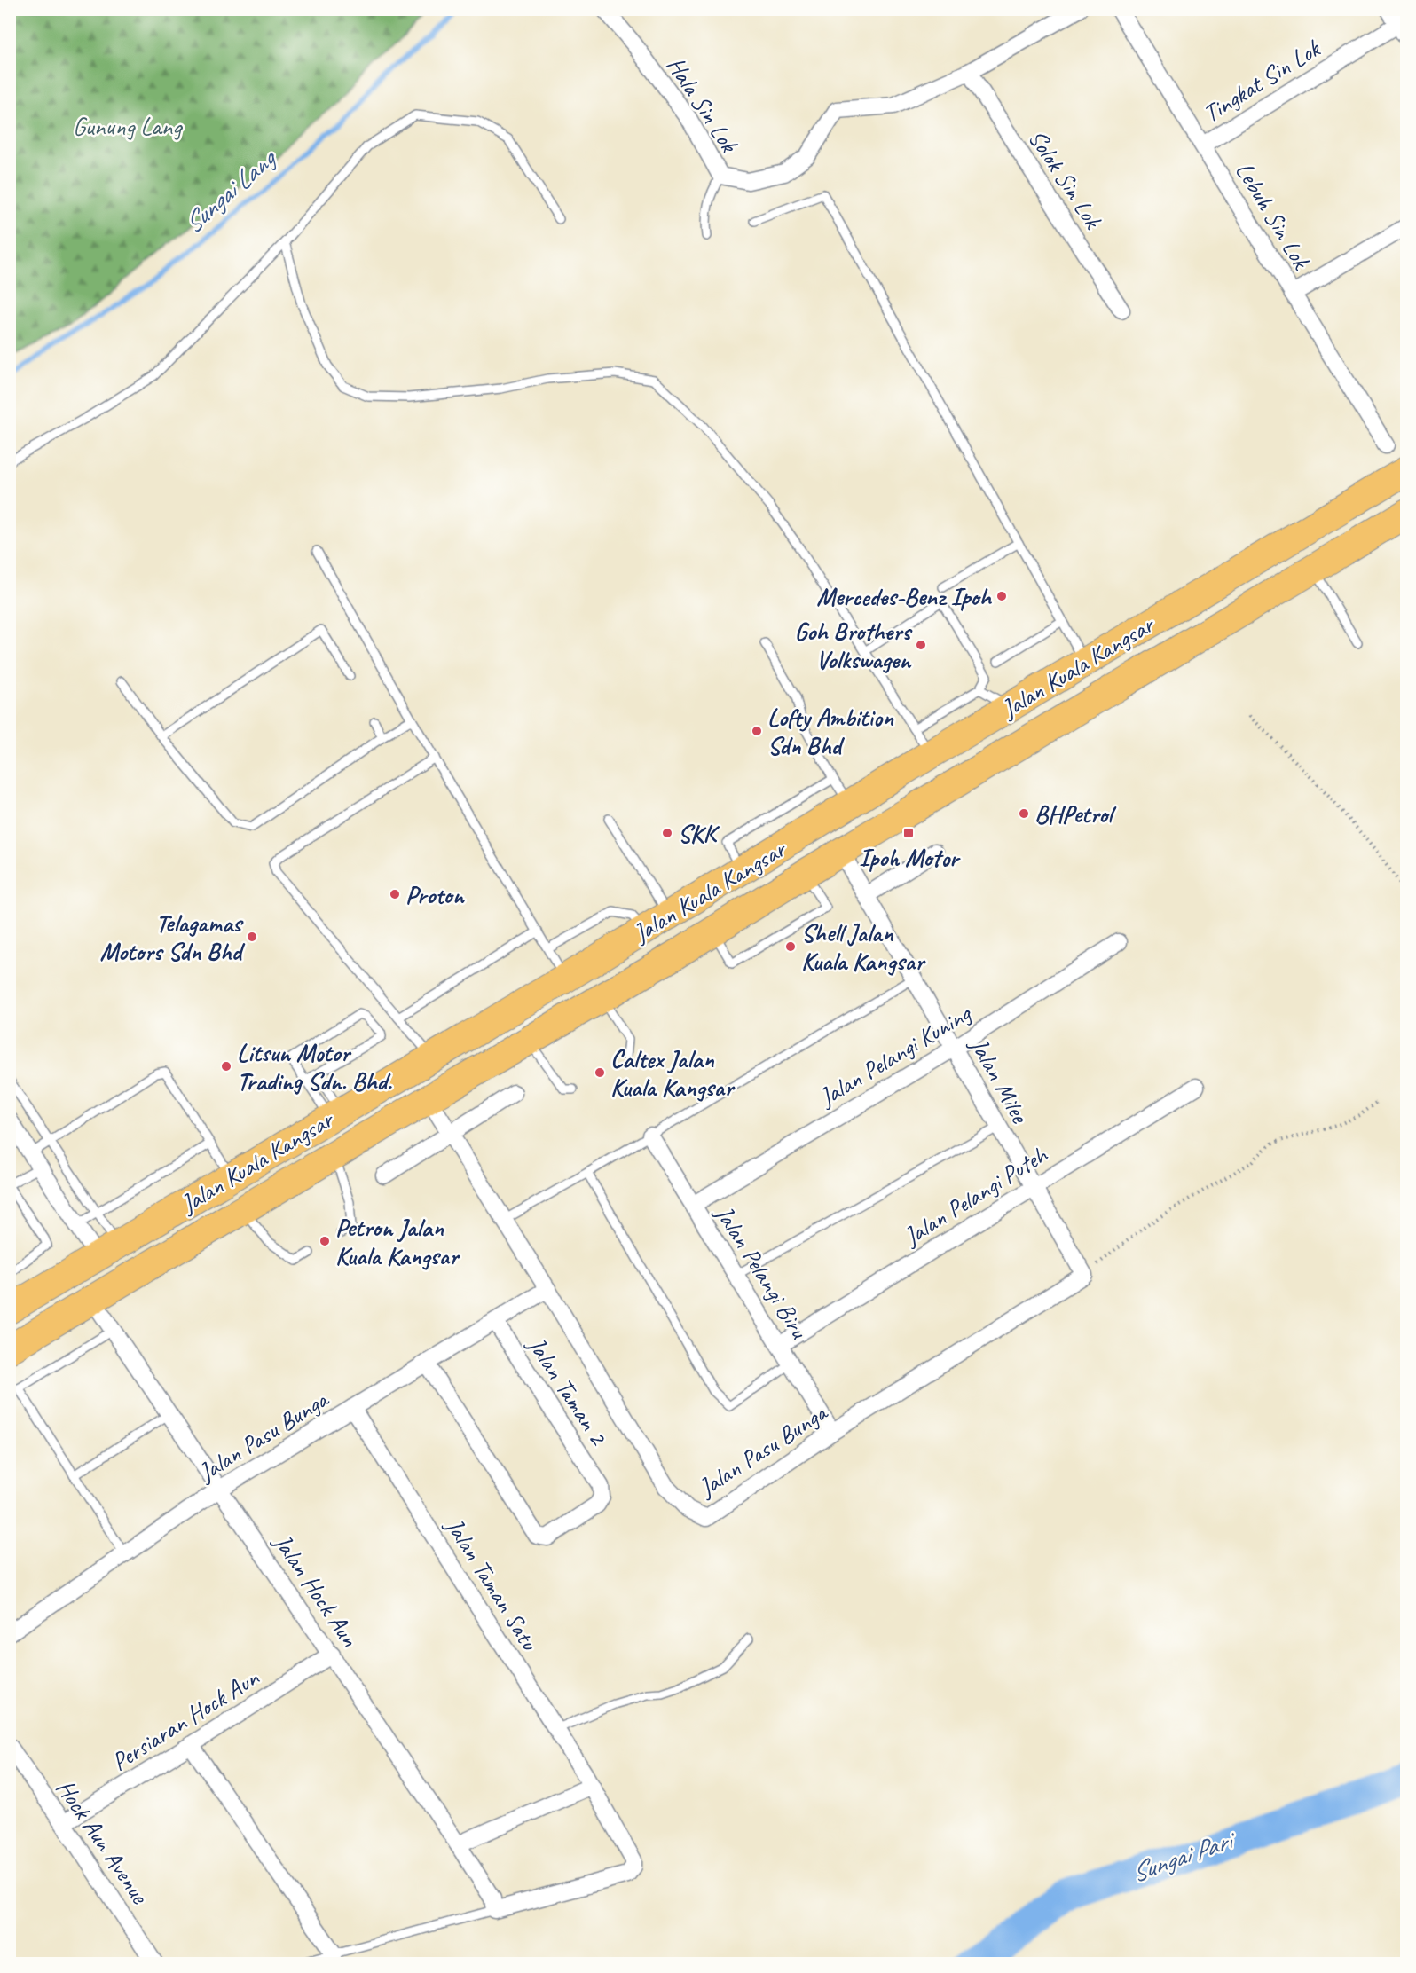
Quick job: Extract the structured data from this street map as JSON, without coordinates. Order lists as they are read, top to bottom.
{
  "streets": {
    "highway": ["Jalan Kuala Kangsar"],
    "street": [
      "Tingkat Sin Lok",
      "Hala Sin Lok",
      "Solok Sin Lok",
      "Lebuh Sin Lok",
      "Jalan Pelangi Kuning",
      "Jalan Milee",
      "Jalan Pelangi Puteh",
      "Jalan Pelangi Biru",
      "Jalan Taman 2",
      "Jalan Pasu Bunga",
      "Jalan Taman Satu",
      "Jalan Hock Aun",
      "Persiaran Hock Aun",
      "Hock Aun Avenue"
    ]
  },
  "crossings": [
    ["Tingkat Sin Lok", "Lebuh Sin Lok"],
    ["Hala Sin Lok", "Solok Sin Lok"],
    ["Jalan Kuala Kangsar", "Jalan Milee"],
    ["Jalan Kuala Kangsar", "Jalan Pasu Bunga"],
    ["Jalan Kuala Kangsar", "Jalan Hock Aun"],
    ["Jalan Pelangi Kuning", "Jalan Milee"],
    ["Jalan Pelangi Kuning", "Jalan Pelangi Biru"],
    ["Jalan Milee", "Jalan Pelangi Puteh"],
    ["Jalan Milee", "Jalan Pasu Bunga"],
    ["Jalan Pelangi Puteh", "Jalan Pelangi Biru"],
    ["Jalan Pelangi Biru", "Jalan Pasu Bunga"],
    ["Jalan Taman 2", "Jalan Pasu Bunga"],
    ["Jalan Pasu Bunga", "Jalan Taman Satu"],
    ["Jalan Pasu Bunga", "Jalan Hock Aun"],
    ["Jalan Taman Satu", "Jalan Hock Aun"],
    ["Jalan Hock Aun", "Persiaran Hock Aun"],
    ["Persiaran Hock Aun", "Hock Aun Avenue"]
  ],
  "water": ["Sungai Lang", "Sungai Pari"],
  "parks": ["Gunung Lang"],
  "places": {
    "other": [
      "Mercedes-Benz Ipoh",
      "Goh Brothers Volkswagen",
      "Lofty Ambition Sdn Bhd",
      "BHPetrol",
      "SKK",
      "Proton",
      "Telagamas Motors Sdn Bhd",
      "Shell Jalan Kuala Kangsar",
      "Litsun Motor Trading Sdn. Bhd.",
      "Caltex Jalan Kuala Kangsar",
      "Petron Jalan Kuala Kangsar"
    ],
    "transit": ["Ipoh Motor"]
  }
}
